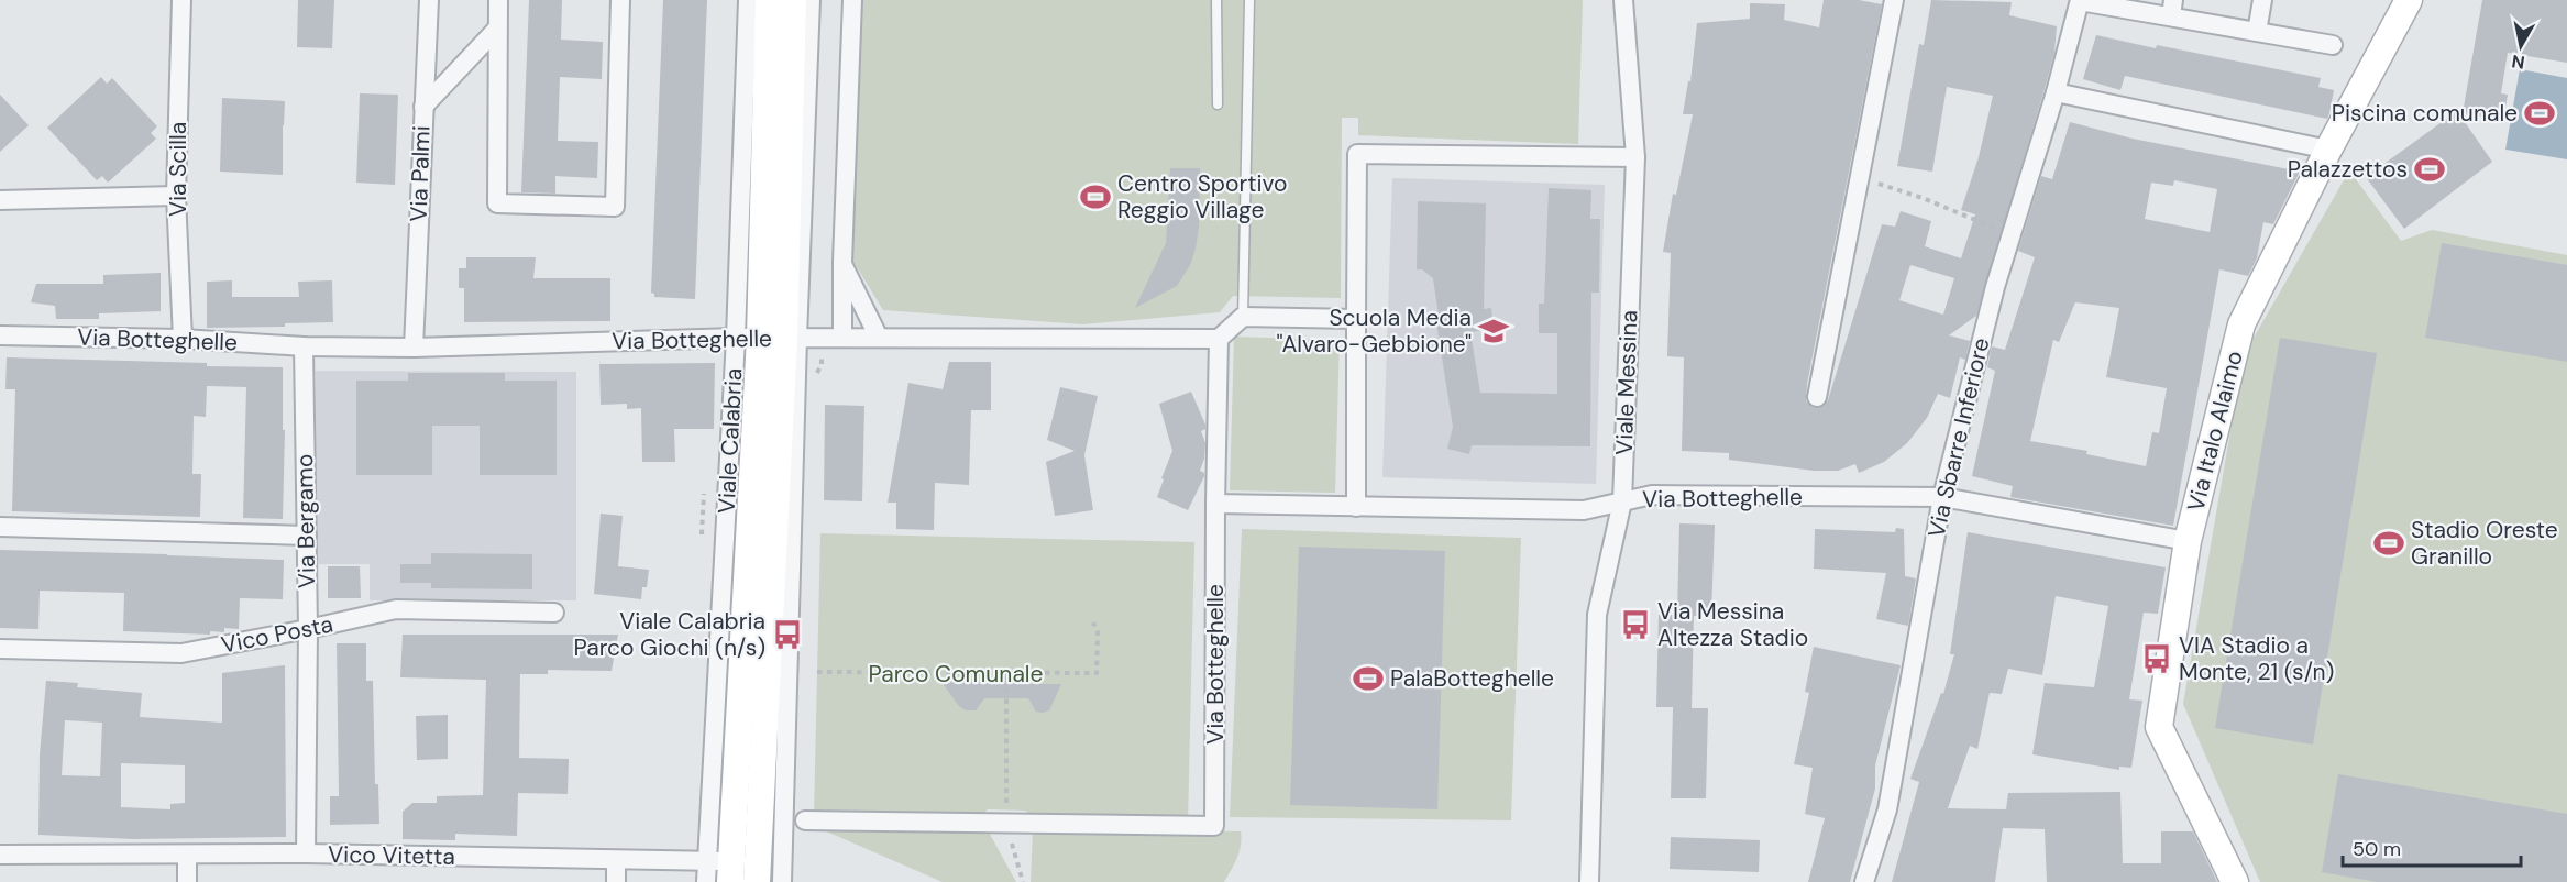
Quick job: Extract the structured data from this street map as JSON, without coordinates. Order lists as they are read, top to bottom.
{
  "streets": {
    "main road": ["Via Italo Alaimo", "Viale Calabria"],
    "street": [
      "Via Scilla",
      "Via Palmi",
      "Via Botteghelle",
      "Viale Messina",
      "Via Sbarre Inferiore",
      "Via Bergamo",
      "Vico Posta",
      "Vico Vitetta"
    ]
  },
  "crossings": [
    ["Via Scilla", "Via Botteghelle"],
    ["Via Palmi", "Via Botteghelle"],
    ["Via Botteghelle", "Viale Messina"],
    ["Via Botteghelle", "Via Italo Alaimo"],
    ["Via Botteghelle", "Via Sbarre Inferiore"],
    ["Via Botteghelle", "Viale Calabria"],
    ["Via Botteghelle", "Via Bergamo"],
    ["Viale Calabria", "Vico Vitetta"],
    ["Via Bergamo", "Vico Posta"],
    ["Via Bergamo", "Vico Vitetta"]
  ],
  "parks": ["Parco Comunale"],
  "places": {
    "sports": [
      "Piscina comunale",
      "Palazzettos",
      "Centro Sportivo Reggio Village",
      "Stadio Oreste Granillo",
      "PalaBotteghelle"
    ],
    "school or university": ["Scuola Media \"Alvaro-Gebbione\""],
    "bus stop": ["Via Messina Altezza Stadio", "Viale Calabria Parco Giochi (n/s)", "VIA Stadio a Monte, 21 (s/n)"]
  },
  "scale_bar": "50 m",
  "north": "bottom"
}
